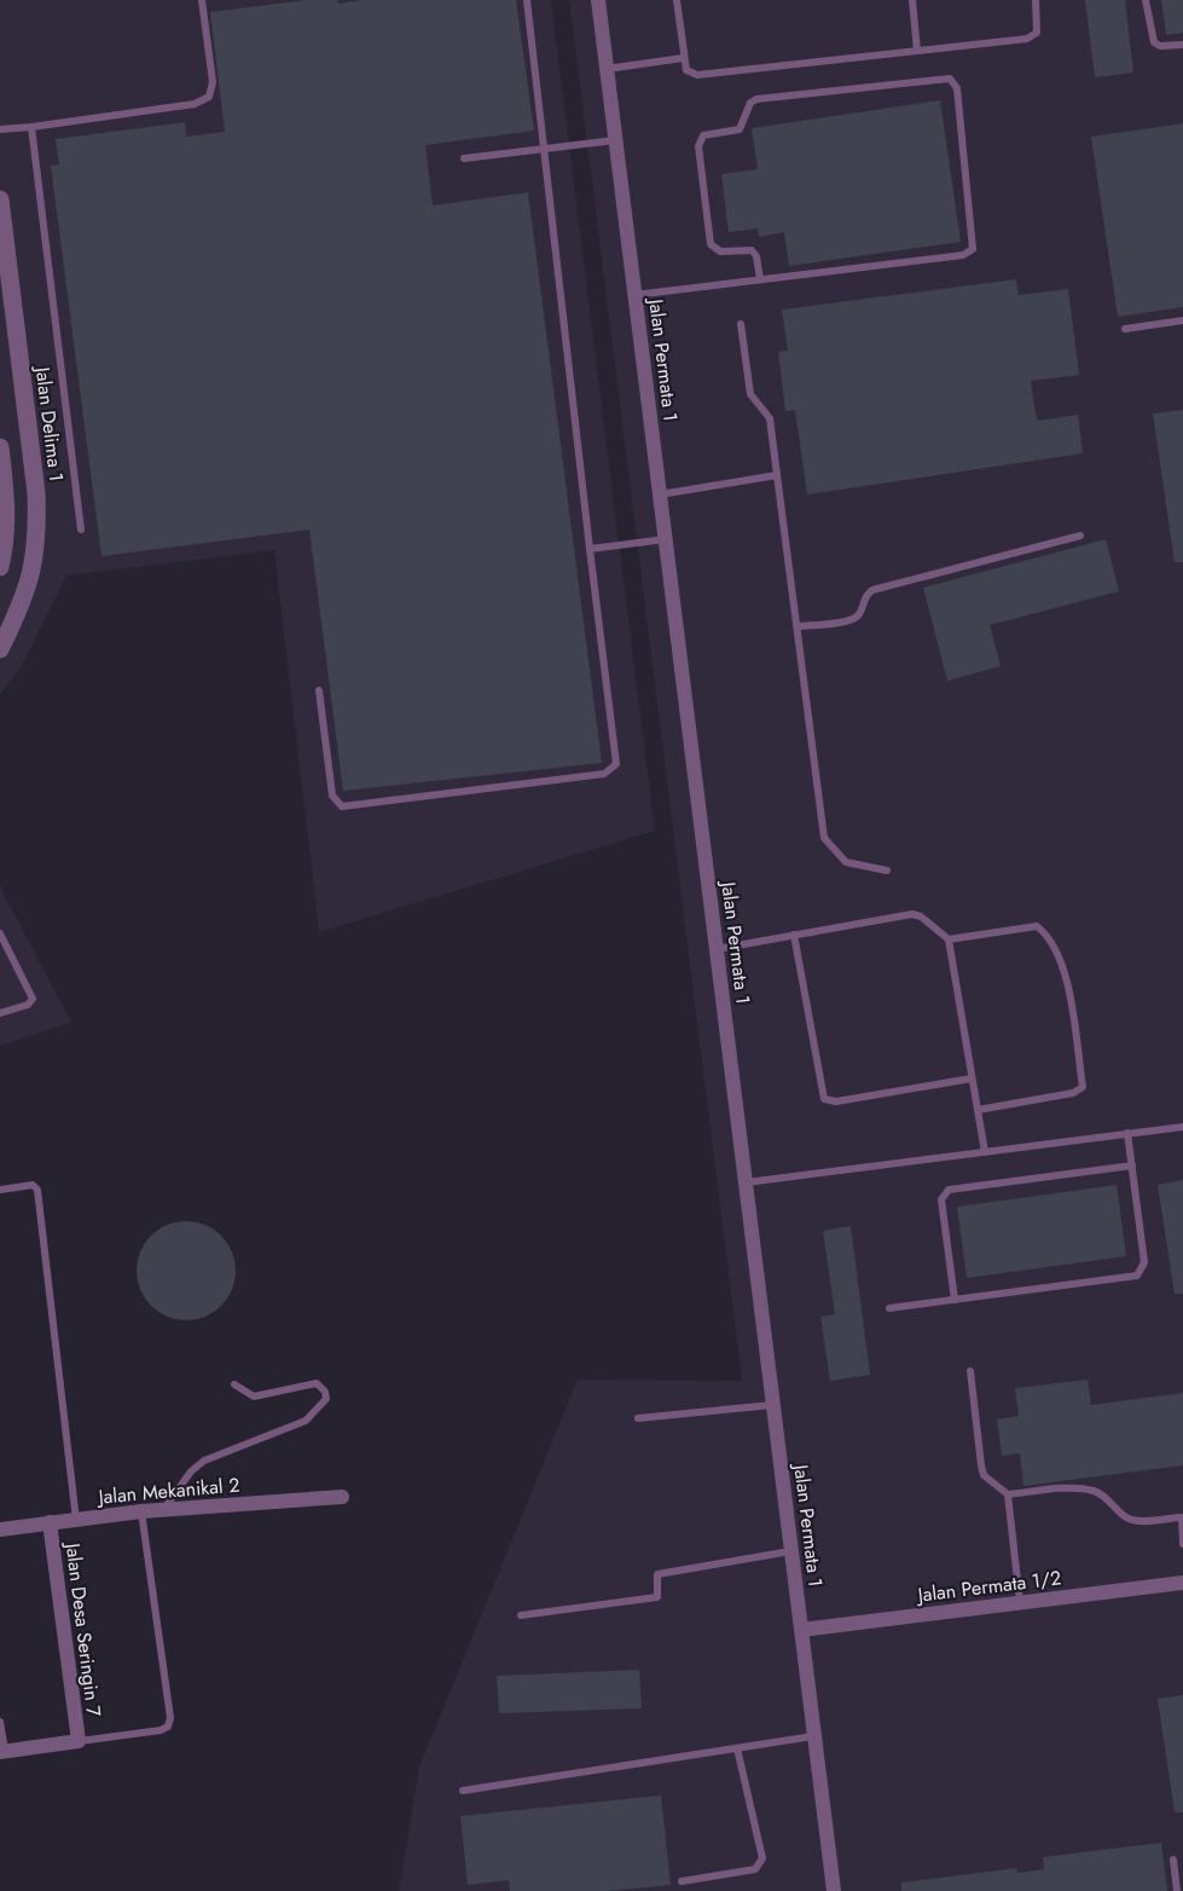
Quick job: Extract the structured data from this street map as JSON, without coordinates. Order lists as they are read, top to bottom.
{
  "streets": {
    "street": [
      "Jalan Permata 1",
      "Jalan Delima 1",
      "Jalan Mekanikal 2",
      "Jalan Permata 1/2",
      "Jalan Desa Seringin 7"
    ]
  },
  "crossings": [
    ["Jalan Permata 1", "Jalan Permata 1/2"],
    ["Jalan Mekanikal 2", "Jalan Desa Seringin 7"]
  ]
}
